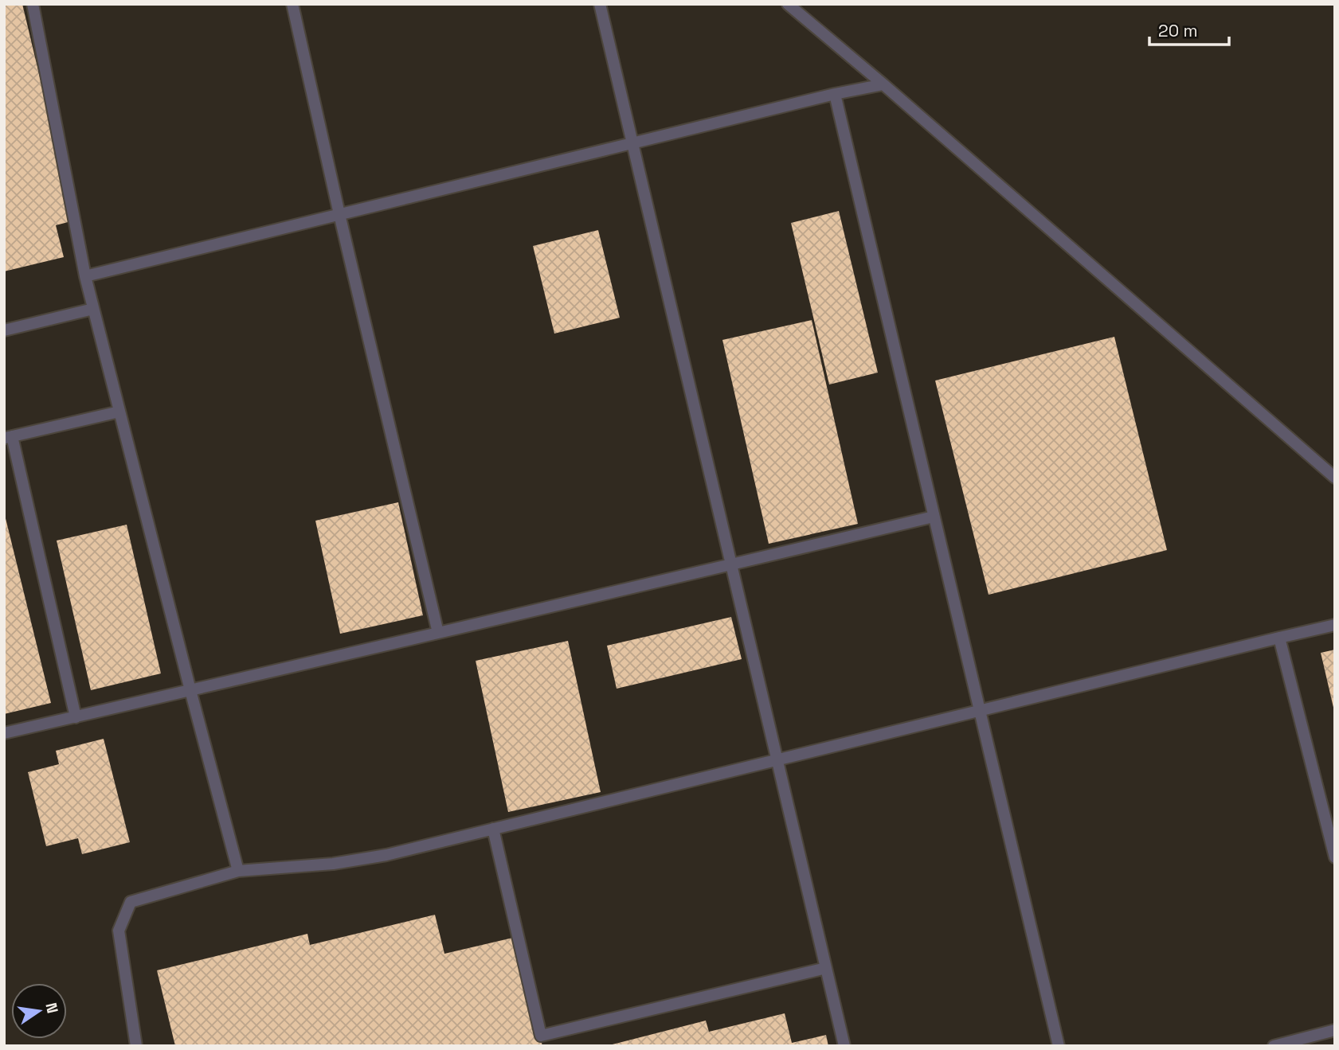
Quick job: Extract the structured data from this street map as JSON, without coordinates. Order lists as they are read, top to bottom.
{
  "scale_bar": "20 m",
  "north": "right"
}
